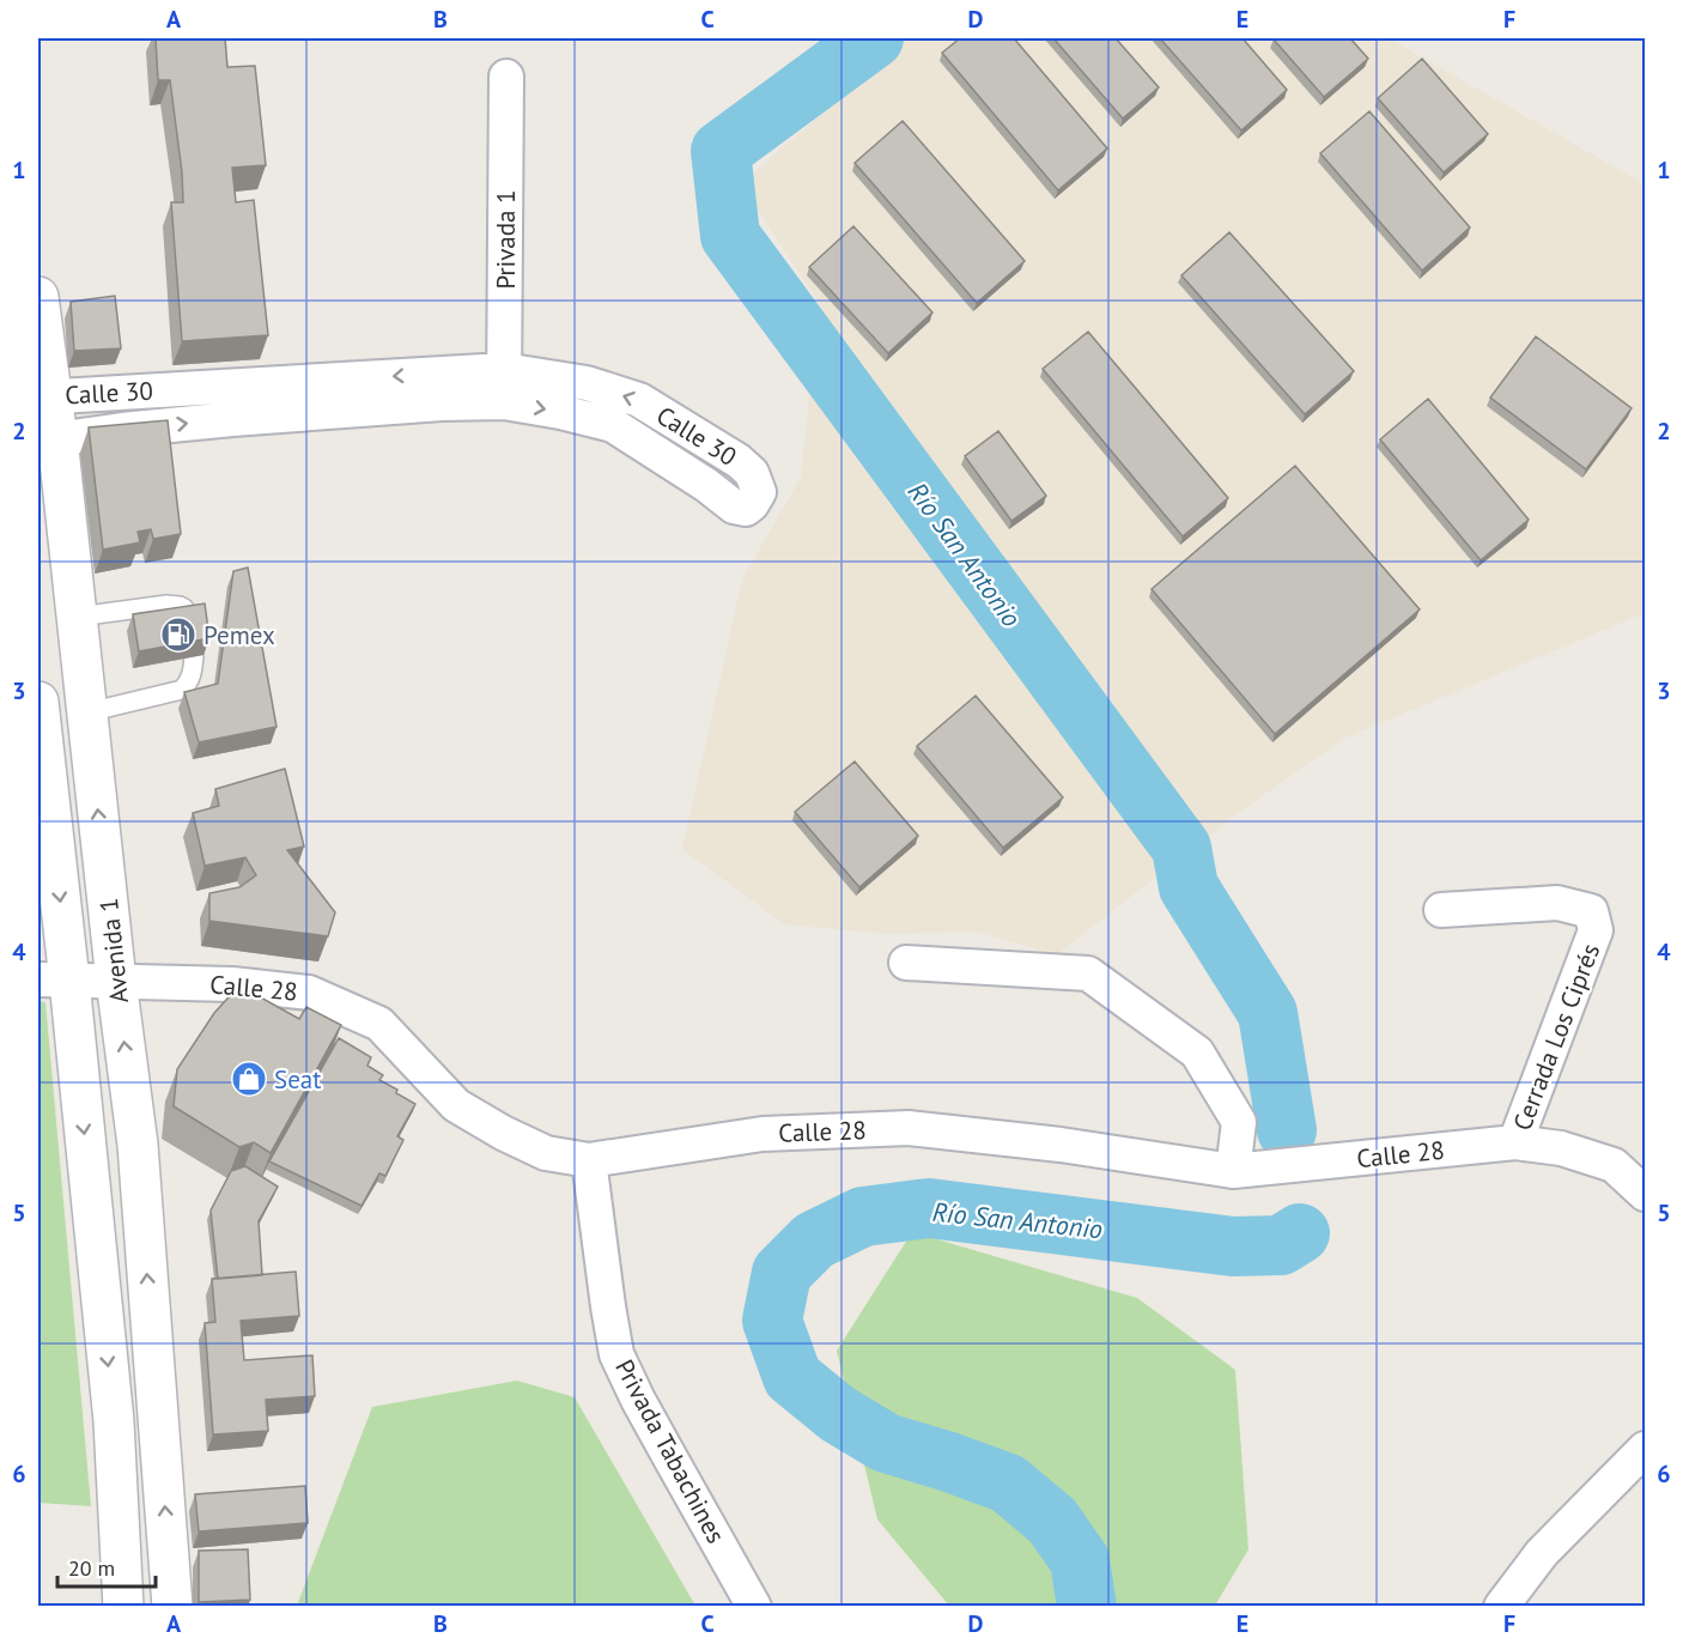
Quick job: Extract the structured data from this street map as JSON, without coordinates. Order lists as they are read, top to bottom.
{
  "streets": {
    "main road": ["Avenida 1"],
    "street": [
      "Privada 1",
      "Calle 30",
      "Calle 28",
      "Cerrada Los Ciprés",
      "Privada Tabachines"
    ]
  },
  "crossings": [
    ["Privada 1", "Calle 30"],
    ["Calle 30", "Avenida 1"],
    ["Avenida 1", "Calle 28"],
    ["Calle 28", "Cerrada Los Ciprés"],
    ["Calle 28", "Privada Tabachines"]
  ],
  "water": ["Río San Antonio"],
  "places": {
    "fuel station": ["Pemex"],
    "shop": ["Seat"]
  },
  "scale_bar": "20 m",
  "grid": {
    "columns": [
      "A",
      "B",
      "C",
      "D",
      "E",
      "F"
    ],
    "rows": [
      "1",
      "2",
      "3",
      "4",
      "5",
      "6"
    ]
  }
}
